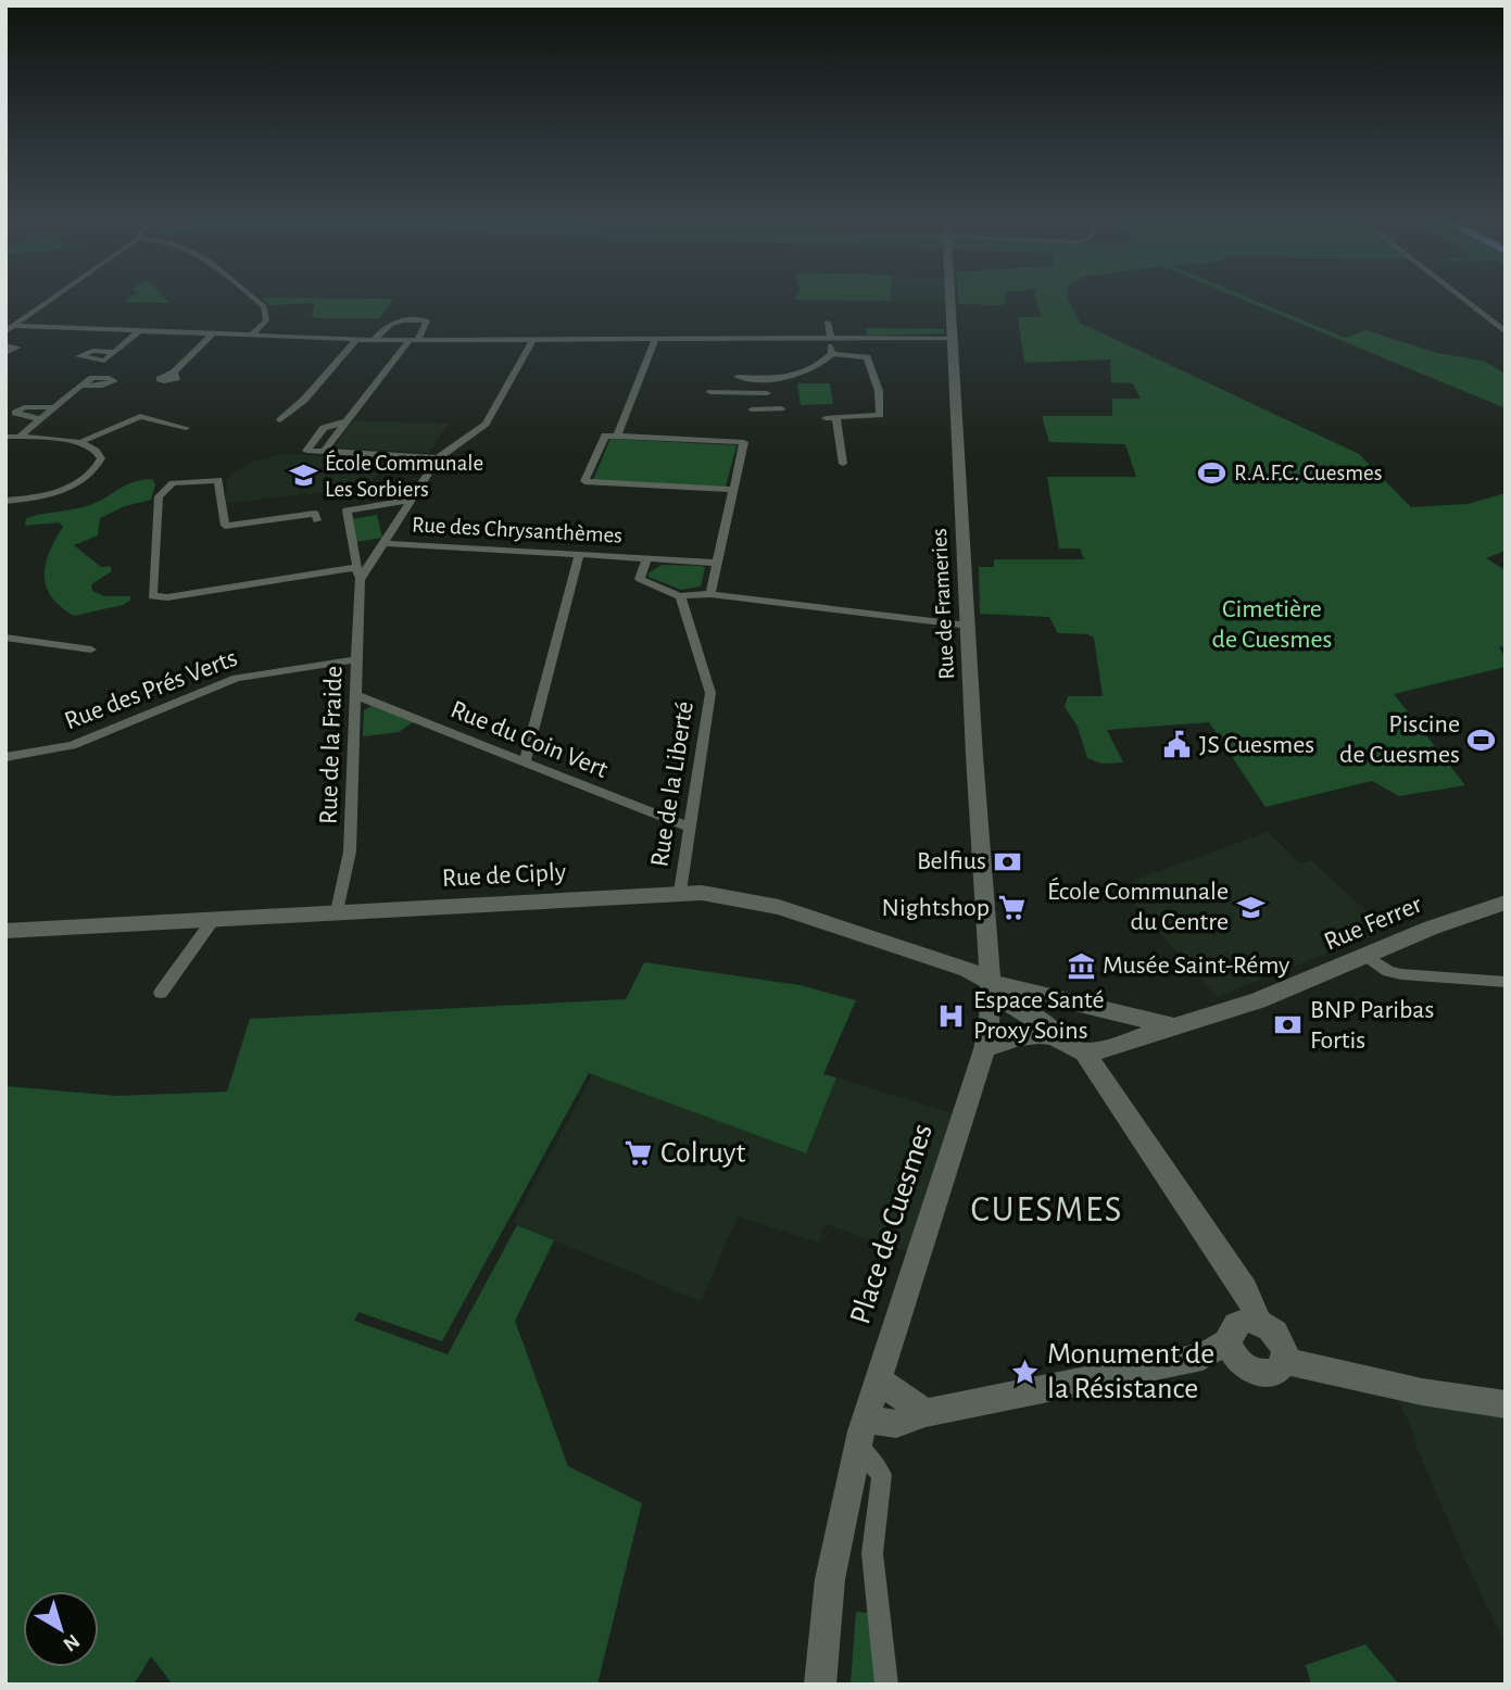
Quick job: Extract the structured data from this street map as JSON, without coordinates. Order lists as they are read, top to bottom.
{
  "streets": {
    "street": [
      "Rue des Chrysanthèmes",
      "Rue de Frameries",
      "Rue des Prés Verts",
      "Rue du Coin Vert",
      "Rue de la Fraide",
      "Rue de la Liberté",
      "Rue de Ciply",
      "Rue Ferrer",
      "Place de Cuesmes"
    ]
  },
  "crossings": [
    ["Rue des Chrysanthèmes", "Rue de Frameries"],
    ["Rue des Chrysanthèmes", "Rue de la Liberté"],
    ["Rue de Frameries", "Rue de Ciply"],
    ["Rue de Frameries", "Place de Cuesmes"],
    ["Rue des Prés Verts", "Rue de la Fraide"],
    ["Rue du Coin Vert", "Rue de la Fraide"],
    ["Rue du Coin Vert", "Rue de la Liberté"],
    ["Rue de la Fraide", "Rue de Ciply"],
    ["Rue de la Liberté", "Rue de Ciply"],
    ["Rue de Ciply", "Place de Cuesmes"]
  ],
  "districts": ["CUESMES"],
  "parks": ["Cimetière de Cuesmes"],
  "places": {
    "sports": ["R.A.F.C. Cuesmes", "Piscine de Cuesmes"],
    "school or university": ["École Communale Les Sorbiers", "École Communale du Centre"],
    "public building": ["JS Cuesmes"],
    "bank": ["Belfius", "BNP Paribas Fortis"],
    "supermarket": ["Nightshop", "Colruyt"],
    "museum": ["Musée Saint-Rémy"],
    "hospital": ["Espace Santé Proxy Soins"],
    "place": ["Monument de la Résistance"]
  },
  "north": "bottom right"
}
